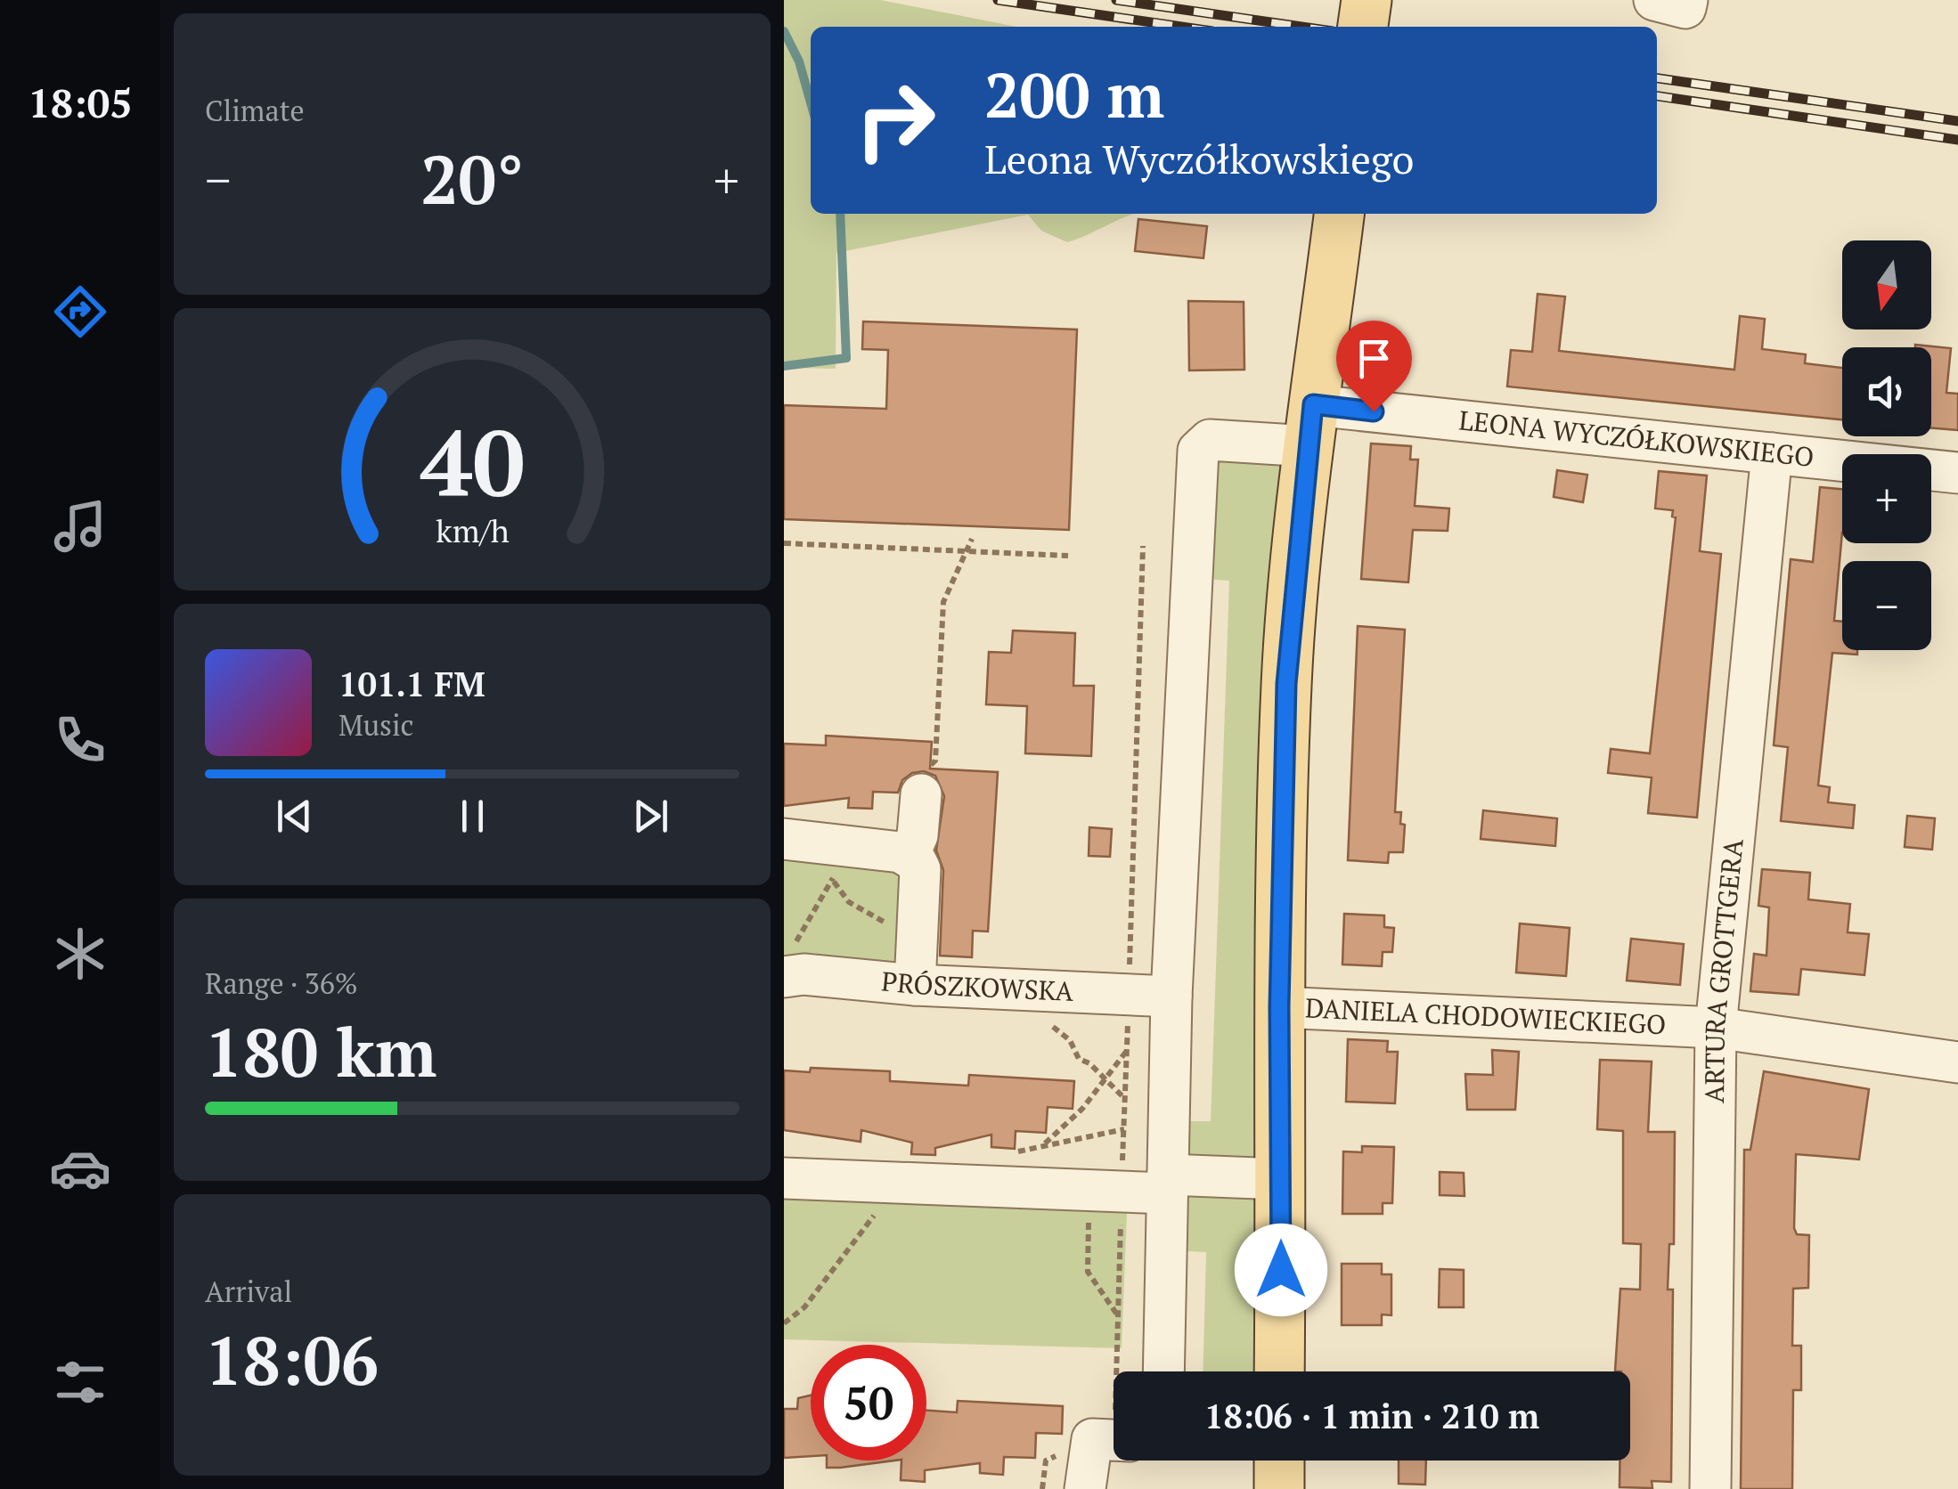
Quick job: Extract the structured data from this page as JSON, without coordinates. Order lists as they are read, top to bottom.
{
  "streets": {
    "street": [
      "LEONA WYCZÓŁKOWSKIEGO",
      "ARTURA GROTTGERA",
      "PRÓSZKOWSKA",
      "DANIELA CHODOWIECKIEGO"
    ]
  },
  "crossings": [
    ["LEONA WYCZÓŁKOWSKIEGO", "ARTURA GROTTGERA"],
    ["LEONA WYCZÓŁKOWSKIEGO", "PRÓSZKOWSKA"],
    ["ARTURA GROTTGERA", "DANIELA CHODOWIECKIEGO"]
  ],
  "north": "bottom",
  "page": {
    "tabs": "18:05",
    "tile": [
      "Climate",
      ["Range · 36%", "180 km"],
      ["Arrival", "18:06"]
    ],
    "turn": ["200 m", "Leona Wyczółkowskiego"],
    "heat": ["−", "20°", "+"],
    "map_buttons": ["+", "−"],
    "song": ["101.1 FM", "Music"],
    "limit": "50",
    "trip": "18:06 · 1 min · 210 m",
    "gauge": ["40", "km/h"]
  }
}
